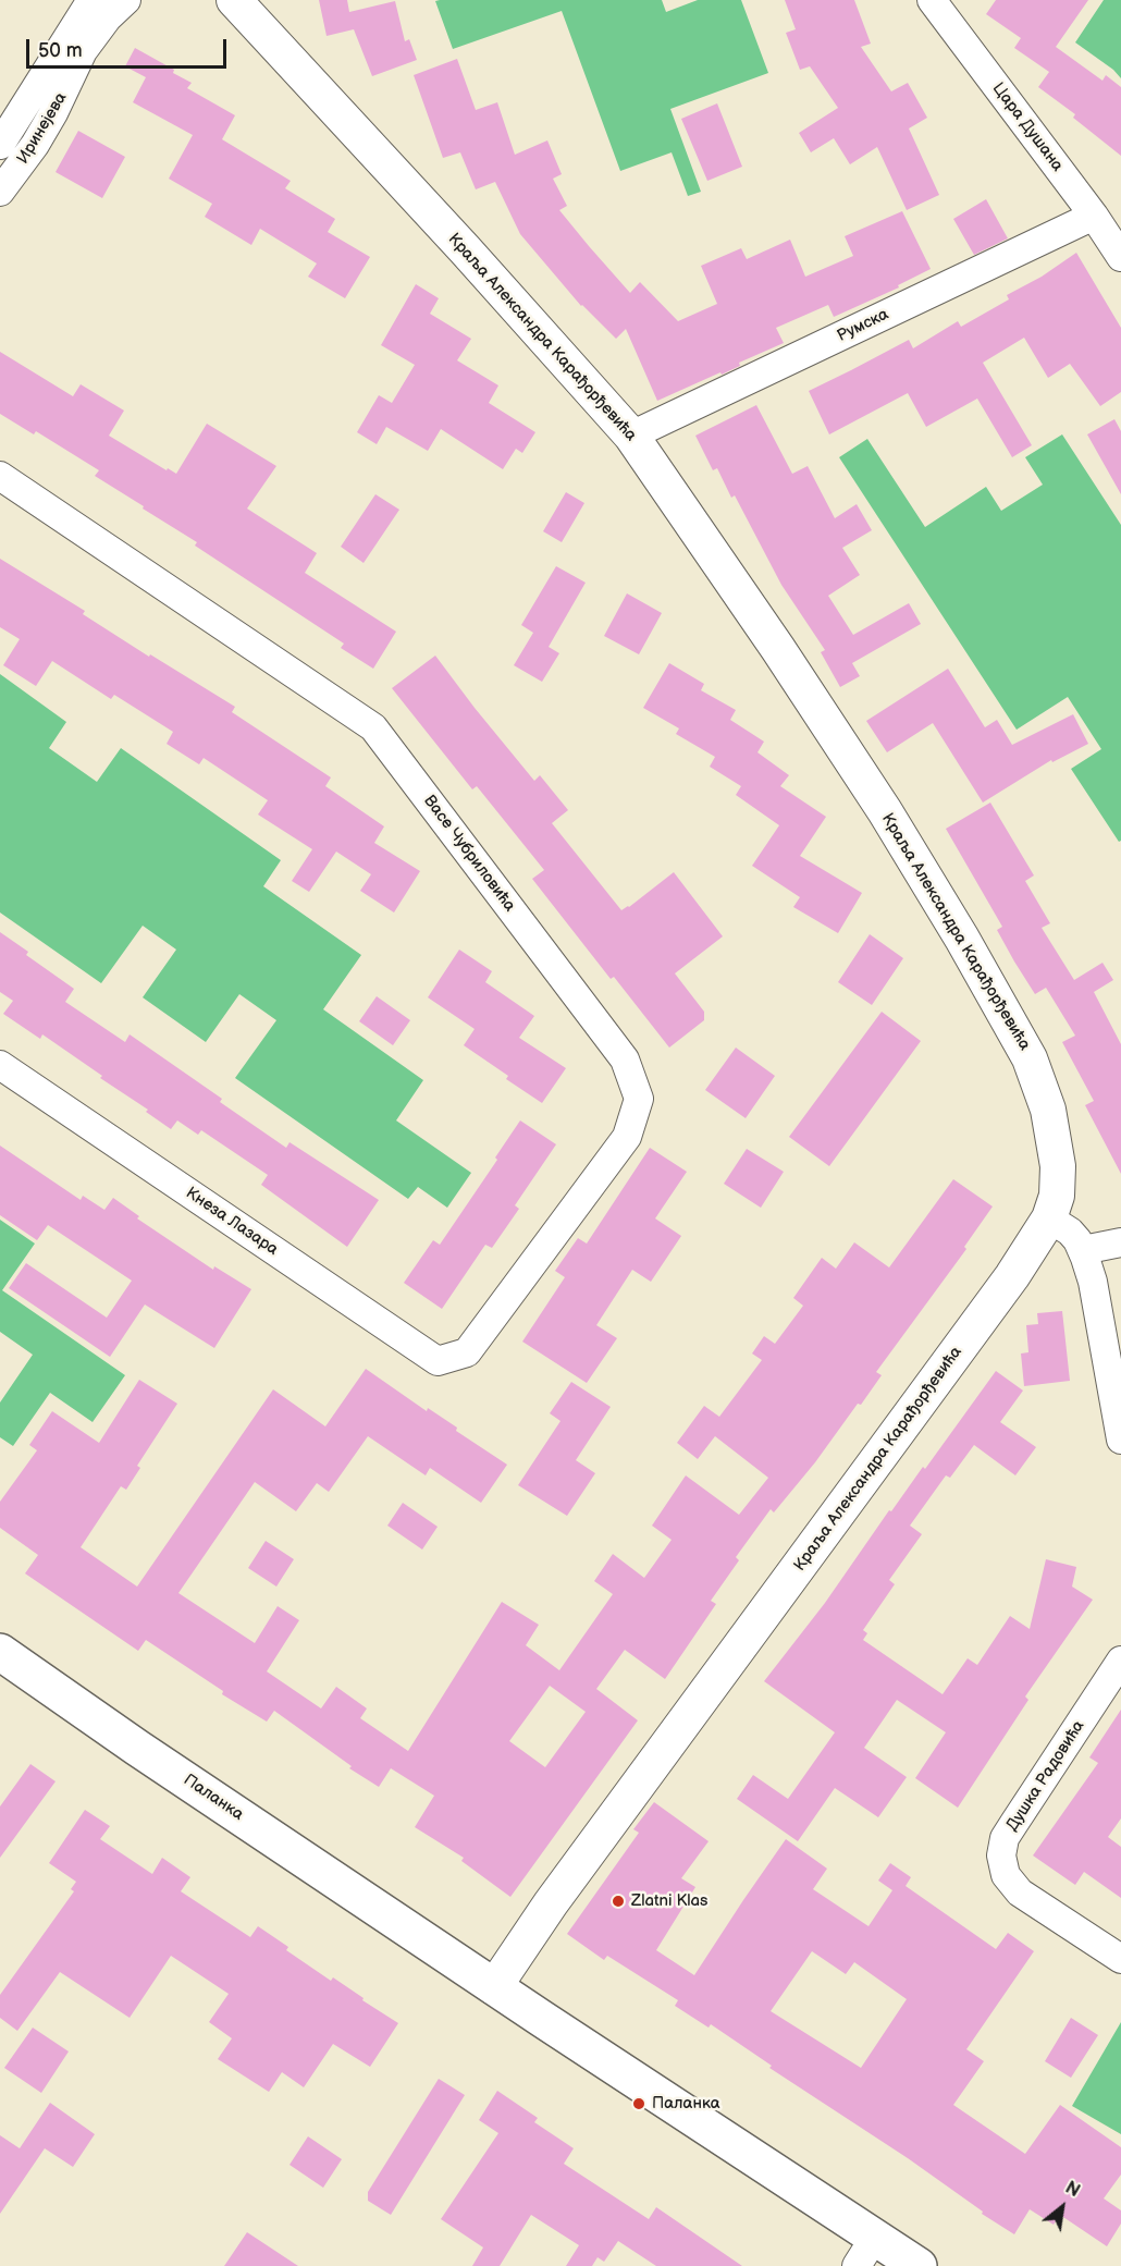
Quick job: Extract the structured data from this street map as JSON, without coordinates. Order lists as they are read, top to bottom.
{
  "streets": {
    "main road": ["Паланка"],
    "street": [
      "Цара Душана",
      "Иринејева",
      "Румска",
      "Краља Александра Карађорђевића",
      "Васе Чубриловића",
      "Кнеза Лазара",
      "Душка Радовића"
    ]
  },
  "crossings": [
    ["Цара Душана", "Румска"],
    ["Румска", "Краља Александра Карађорђевића"],
    ["Краља Александра Карађорђевића", "Паланка"],
    ["Васе Чубриловића", "Кнеза Лазара"]
  ],
  "places": ["Zlatni Klas", "Паланка"],
  "scale_bar": "50 m",
  "north": "top right"
}
